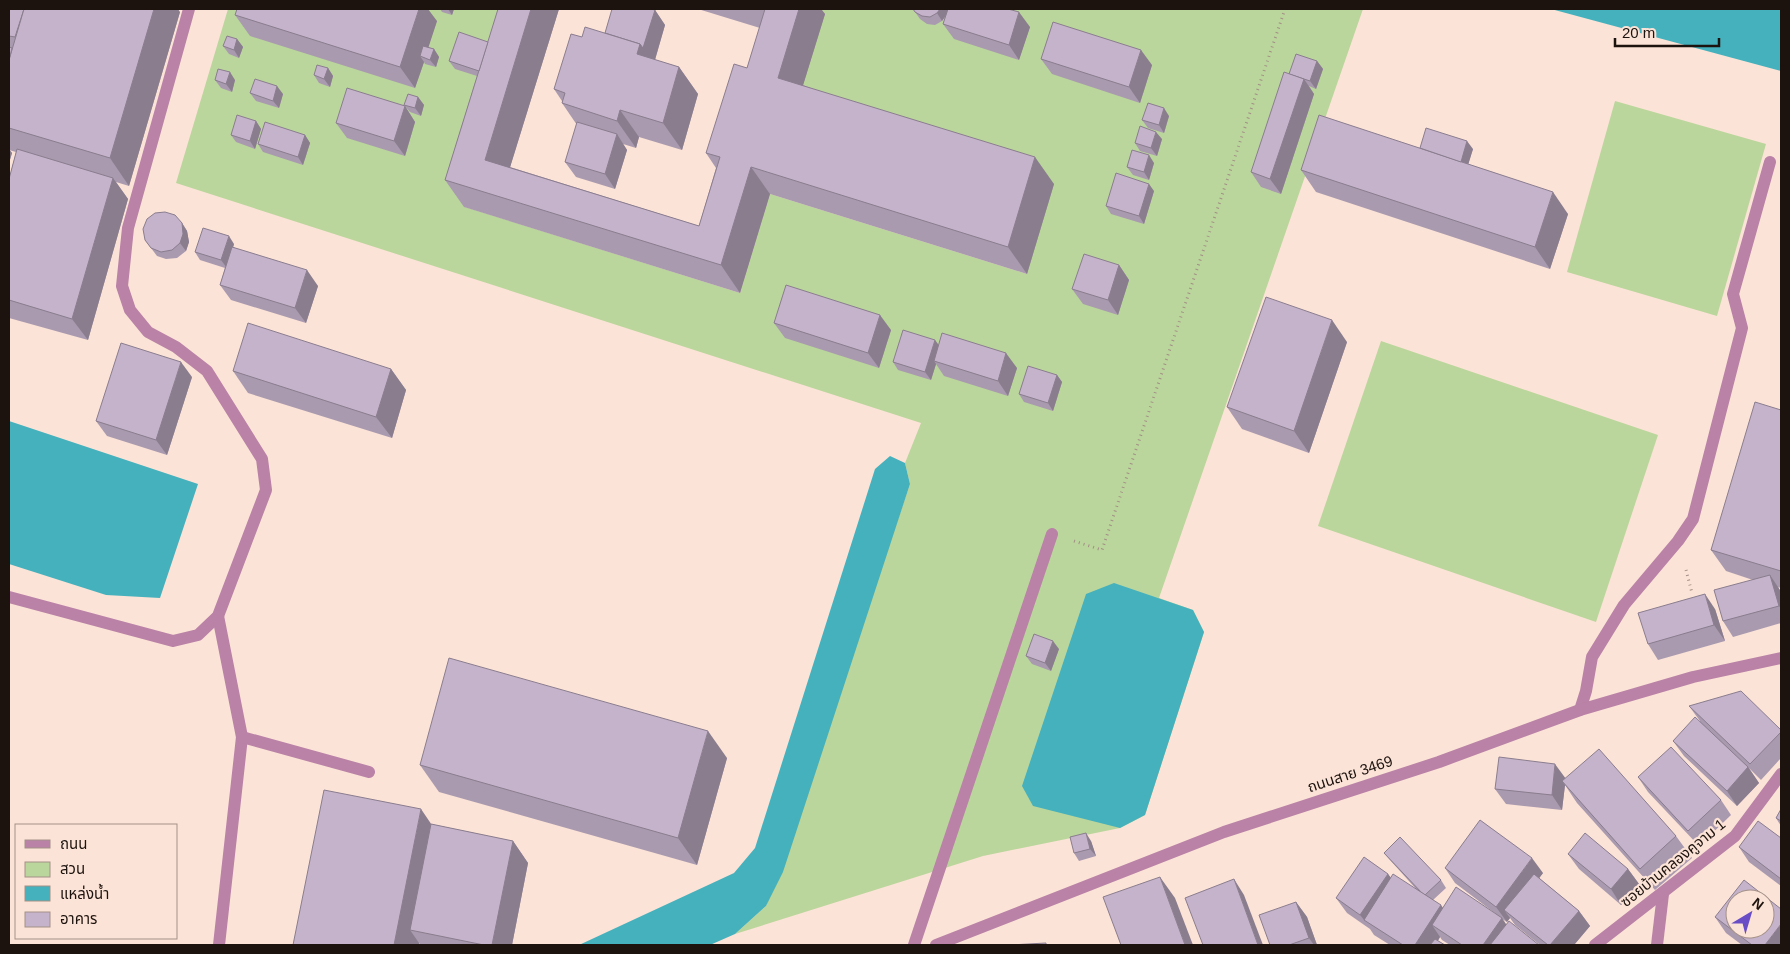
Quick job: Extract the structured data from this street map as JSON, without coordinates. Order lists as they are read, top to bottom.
{
  "streets": {
    "street": ["ถนนสาย 3469", "ซอยบ้านคลองคูจาม 1"]
  },
  "legend": [
    "ถนน",
    "สวน",
    "แหล่งน้ำ",
    "อาคาร"
  ],
  "scale_bar": "20 m",
  "north": "top right"
}
